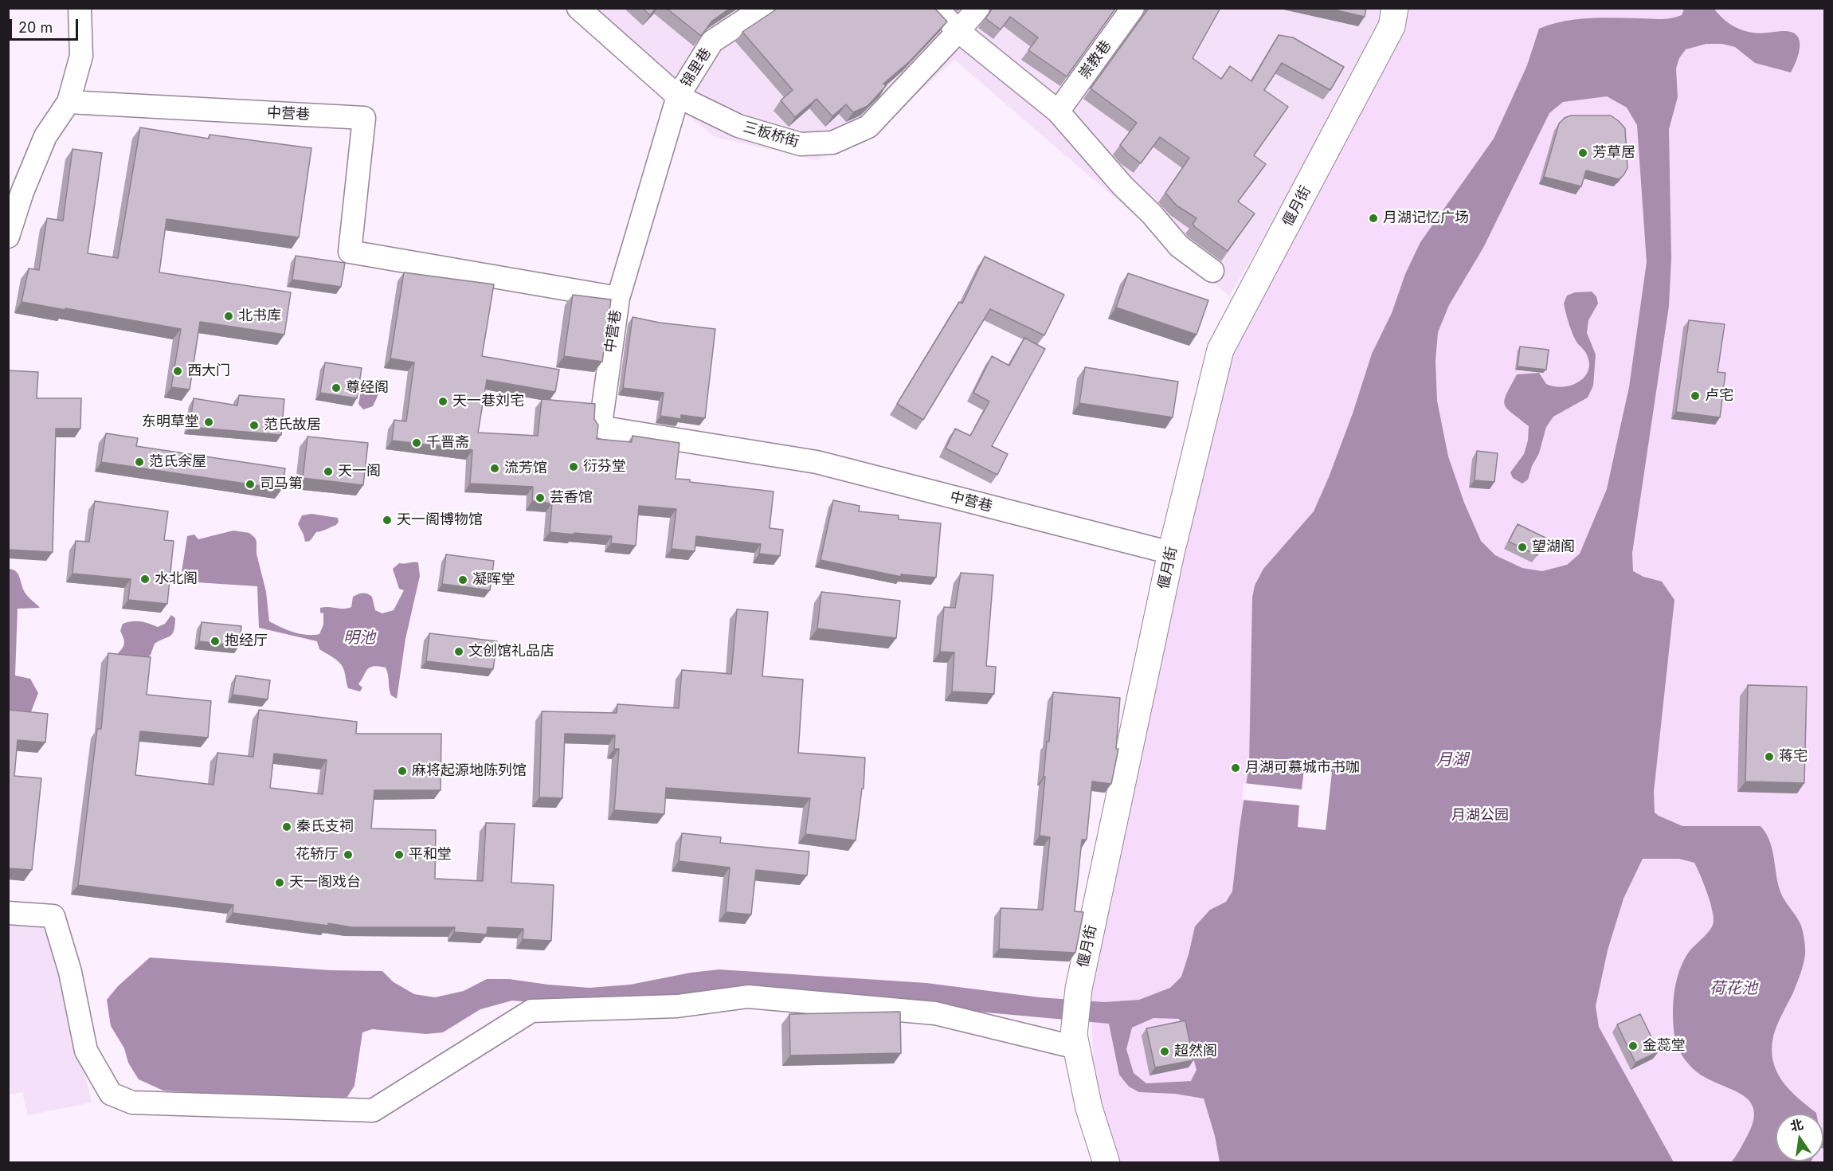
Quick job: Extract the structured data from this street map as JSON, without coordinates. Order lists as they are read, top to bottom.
{
  "streets": {
    "street": [
      "崇教巷",
      "锦里巷",
      "中营巷",
      "三板桥街",
      "偃月街"
    ]
  },
  "crossings": [
    ["锦里巷", "中营巷"],
    ["锦里巷", "三板桥街"],
    ["中营巷", "偃月街"]
  ],
  "water": ["明池", "月湖", "荷花池"],
  "parks": ["月湖公园"],
  "places": [
    "芳草居",
    "月湖记忆广场",
    "北书库",
    "西大门",
    "尊经阁",
    "卢宅",
    "天一巷刘宅",
    "东明草堂",
    "范氏故居",
    "千晋斋",
    "范氏余屋",
    "衍芬堂",
    "流芳馆",
    "天一阁",
    "司马第",
    "芸香馆",
    "天一阁博物馆",
    "望湖阁",
    "水北阁",
    "凝晖堂",
    "抱经厅",
    "文创馆礼品店",
    "蒋宅",
    "月湖可慕城市书咖",
    "麻将起源地陈列馆",
    "秦氏支祠",
    "花轿厅",
    "平和堂",
    "天一阁戏台",
    "金蕊堂",
    "超然阁"
  ],
  "scale_bar": "20 m",
  "north": "top"
}
